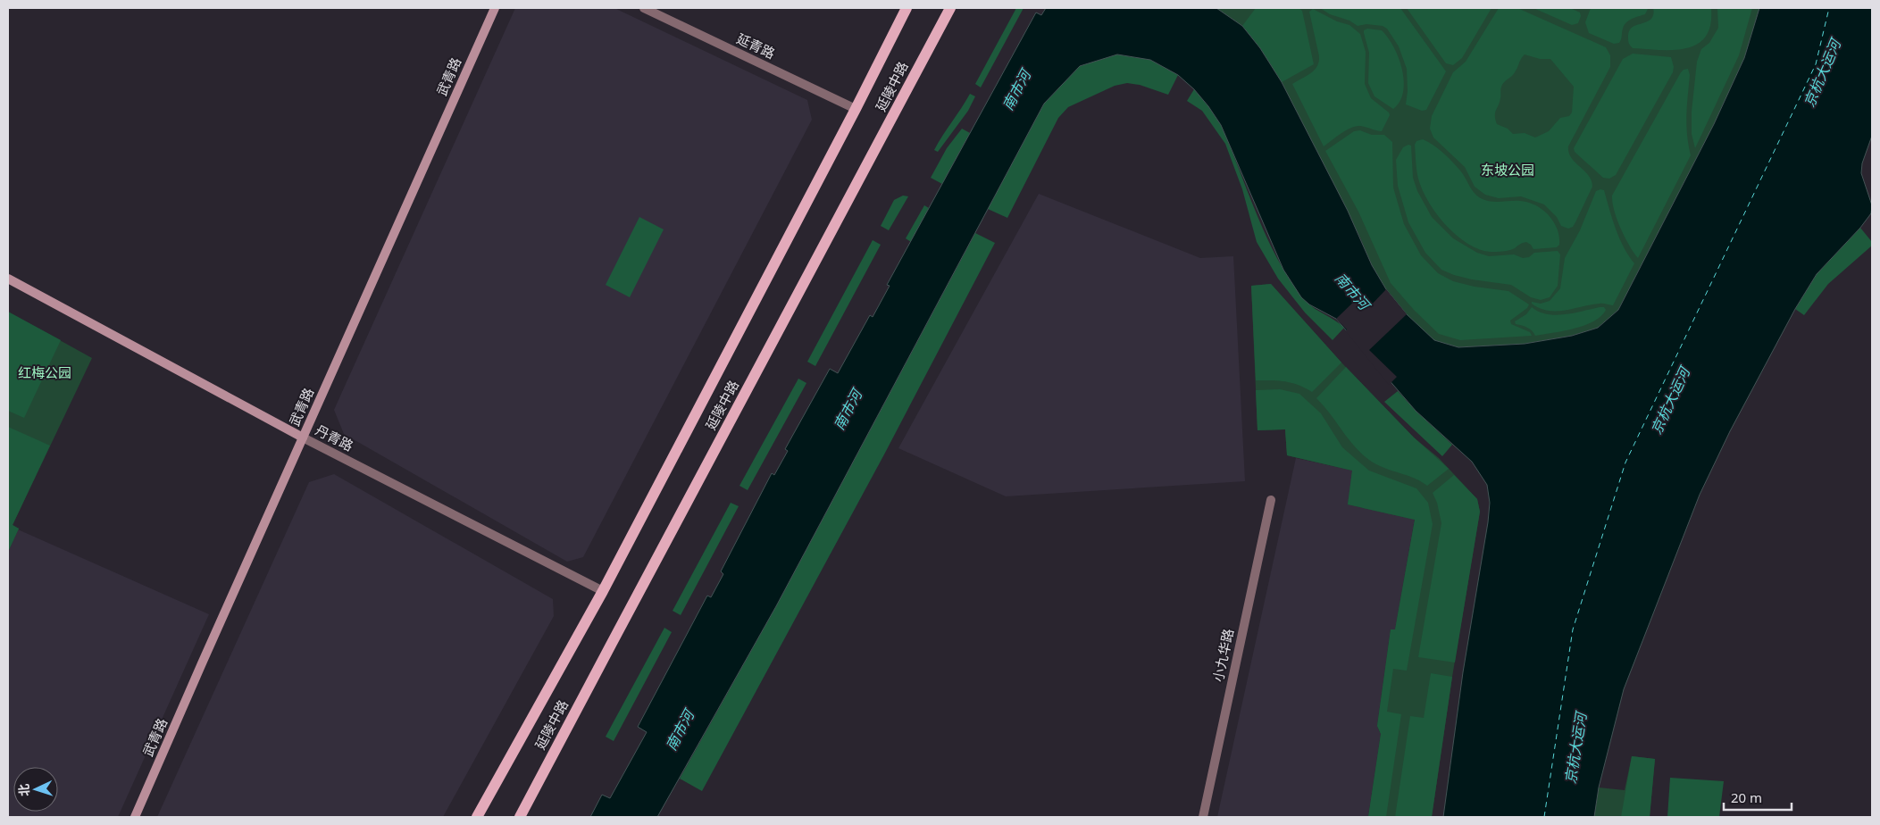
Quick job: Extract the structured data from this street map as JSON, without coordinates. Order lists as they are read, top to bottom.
{
  "streets": {
    "main road": ["延陵中路"],
    "street": [
      "延青路",
      "武青路",
      "丹青路",
      "小九华路"
    ]
  },
  "crossings": [
    ["延青路", "延陵中路"],
    ["武青路", "丹青路"],
    ["延陵中路", "丹青路"]
  ],
  "water": ["京杭大运河", "南市河"],
  "parks": ["东坡公园", "红梅公园"],
  "scale_bar": "20 m",
  "north": "left"
}
